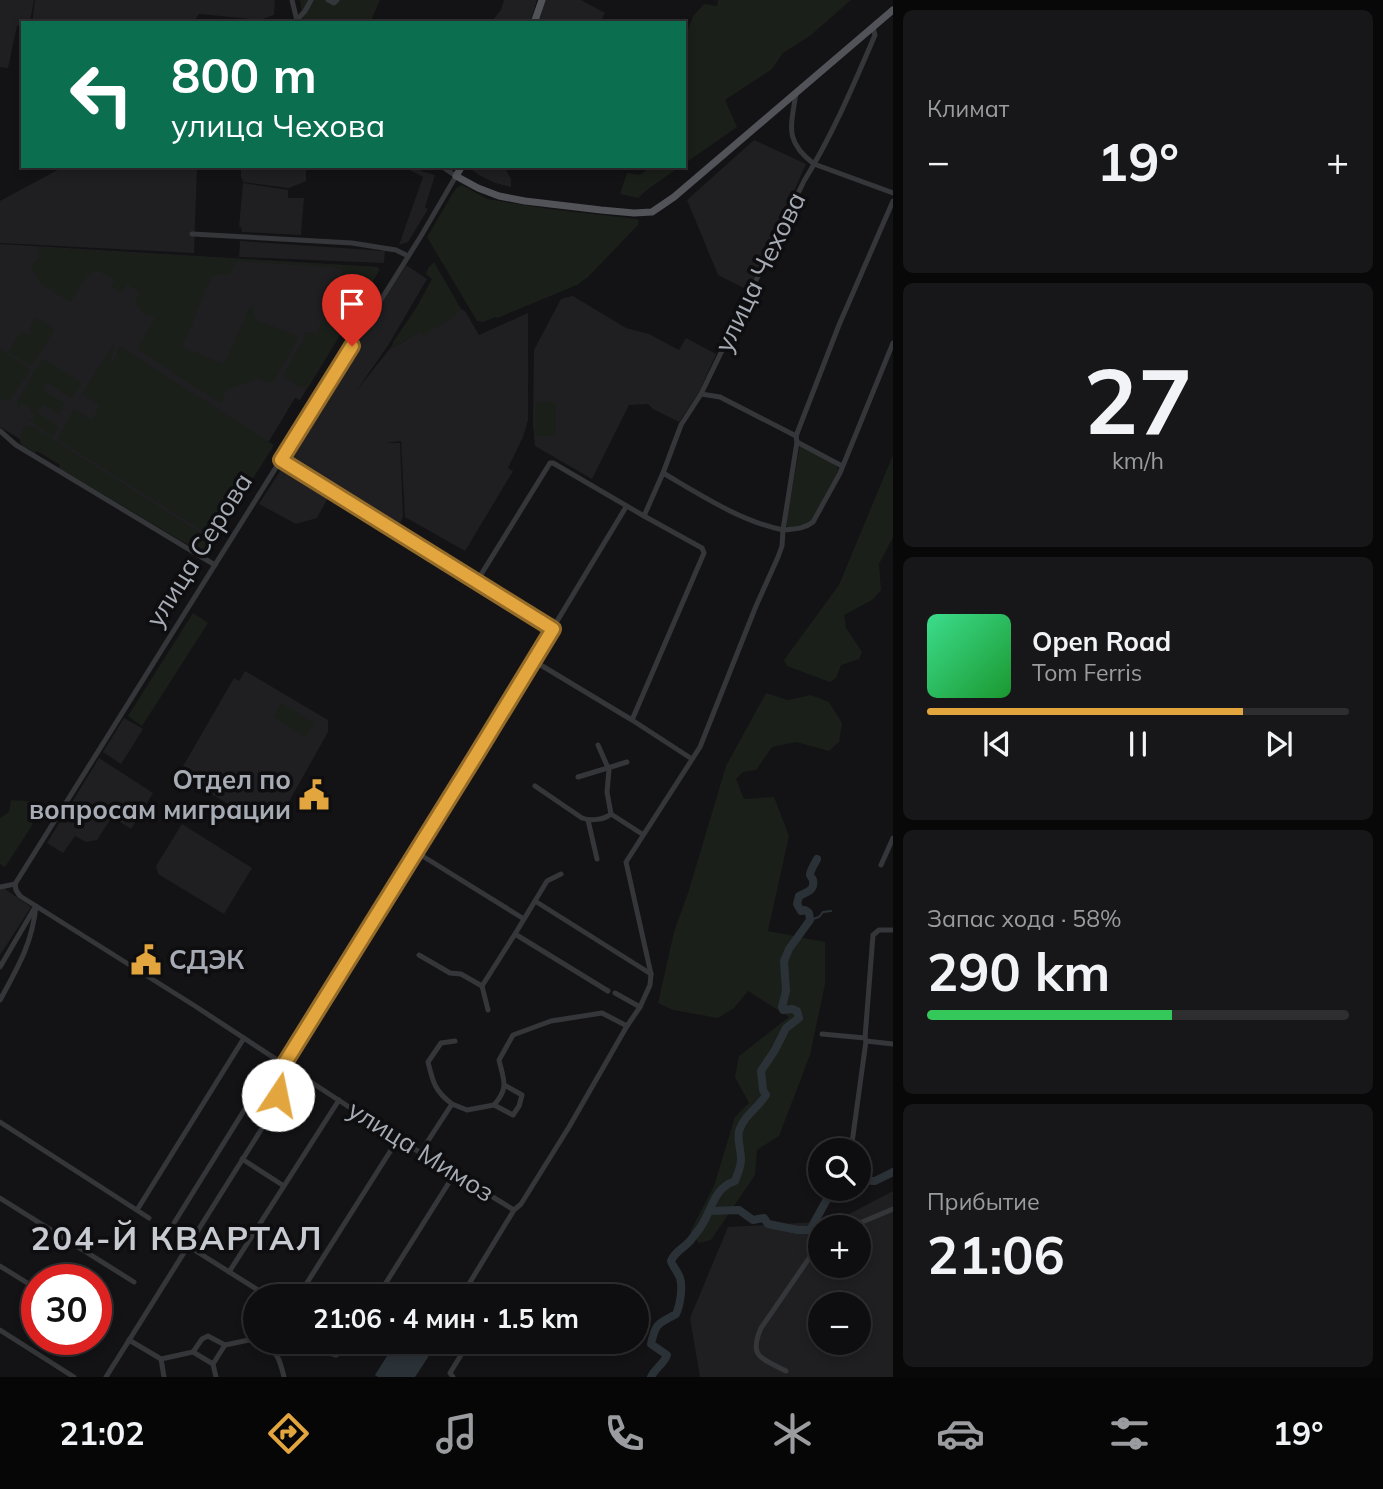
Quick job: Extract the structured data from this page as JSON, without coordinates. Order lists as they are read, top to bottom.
{
  "streets": {
    "main road": ["улица Серова"],
    "street": ["улица Чехова", "улица Мимоз"]
  },
  "crossings": [
    ["улица Серова", "улица Мимоз"]
  ],
  "districts": ["204-Й КВАРТАЛ"],
  "places": {
    "public building": ["Отдел по вопросам миграции", "СДЭК"]
  },
  "page": {
    "tile": [
      "Климат",
      ["27", "km/h"],
      ["Запас хода · 58%", "290 km"],
      ["Прибытие", "21:06"]
    ],
    "turn": ["800 m", "улица Чехова"],
    "heat": ["−", "19°", "+"],
    "song": ["Open Road", "Tom Ferris"],
    "map_buttons": ["+", "−"],
    "limit": "30",
    "trip": "21:06 · 4 мин · 1.5 km",
    "tabs": ["21:02", "19°"]
  }
}
